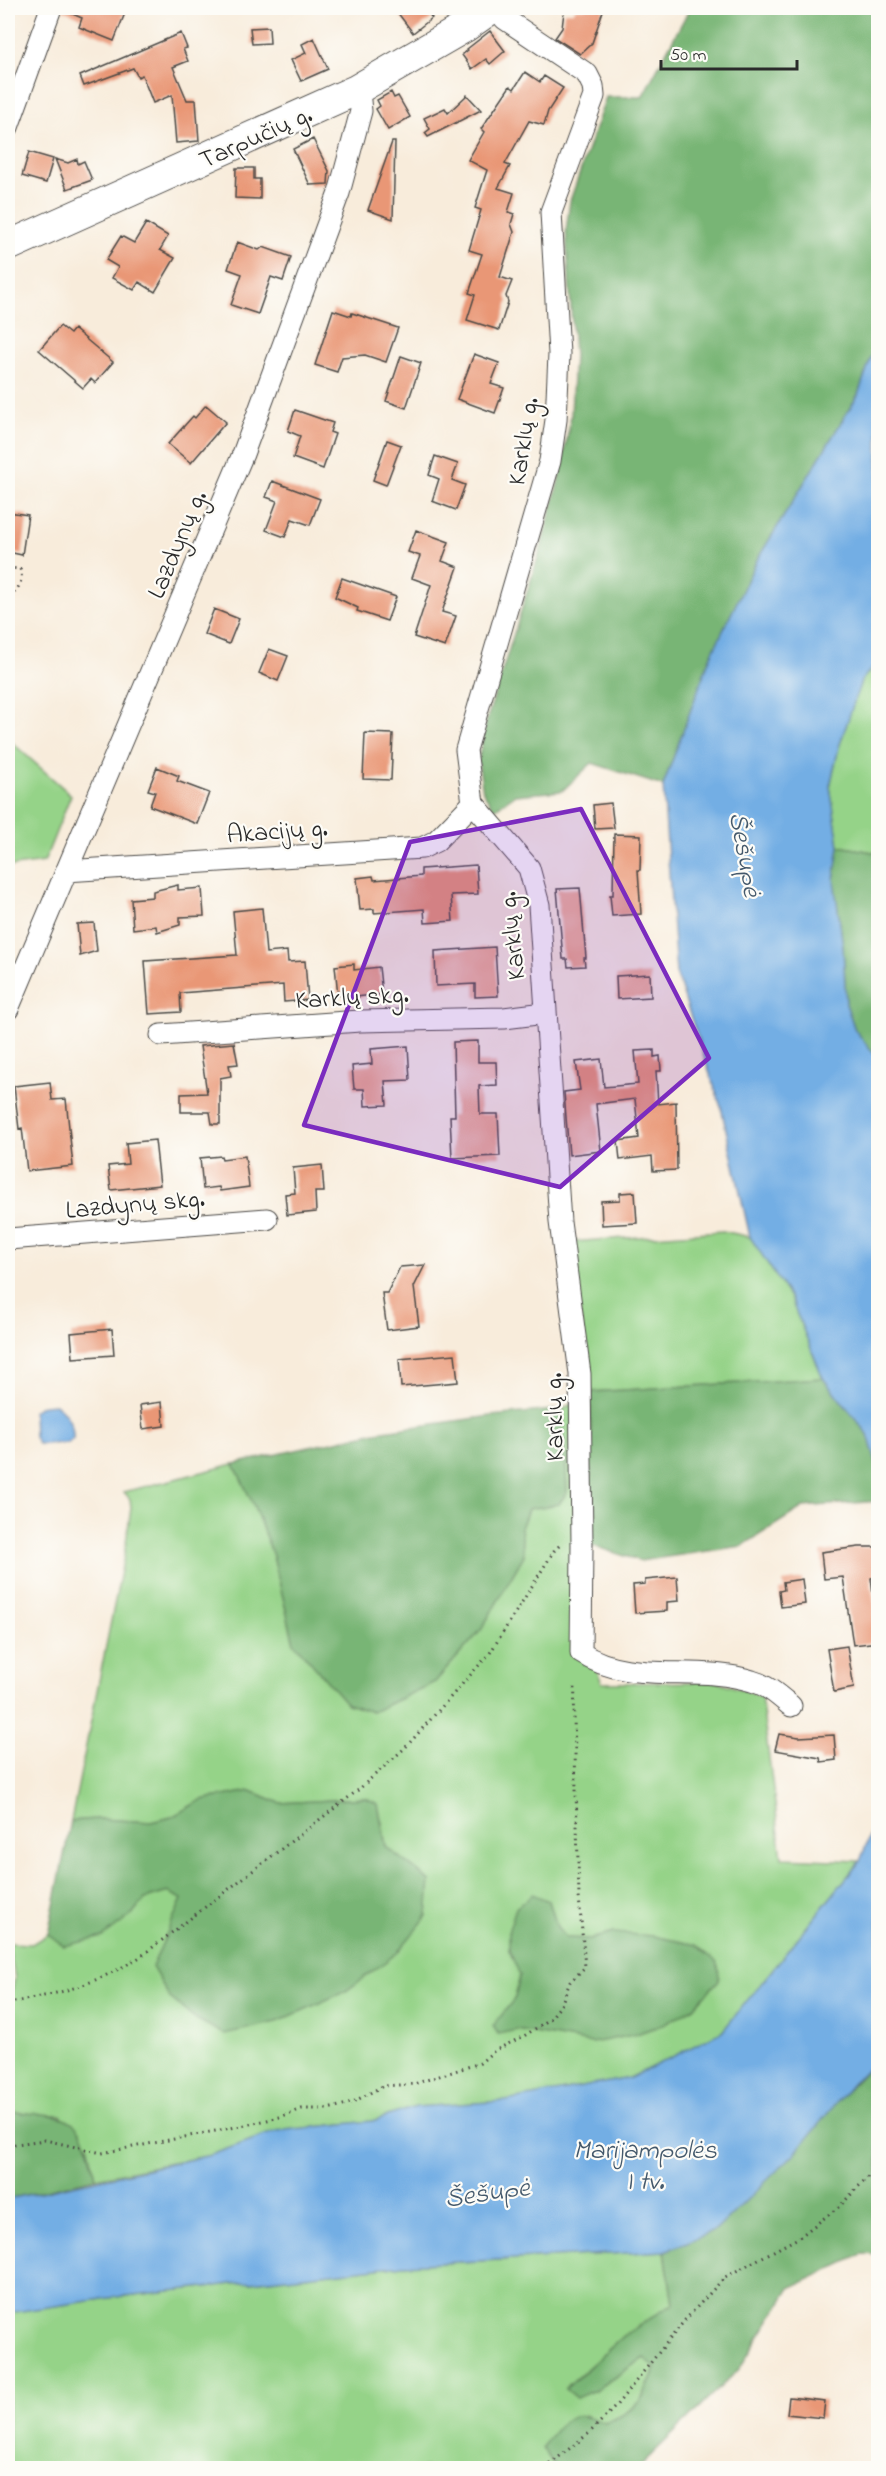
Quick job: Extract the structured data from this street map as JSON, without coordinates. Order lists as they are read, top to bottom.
{
  "streets": {
    "main road": ["Tarpučių g."],
    "street": [
      "Karklų g.",
      "Lazdynų g.",
      "Akacijų g.",
      "Karklų skg.",
      "Lazdynų skg."
    ]
  },
  "crossings": [
    ["Tarpučių g.", "Karklų g."],
    ["Tarpučių g.", "Lazdynų g."],
    ["Karklų g.", "Akacijų g."],
    ["Karklų g.", "Karklų skg."],
    ["Lazdynų g.", "Akacijų g."]
  ],
  "water": ["Šešupė", "Marijampolės I tv."],
  "scale_bar": "50 m"
}
